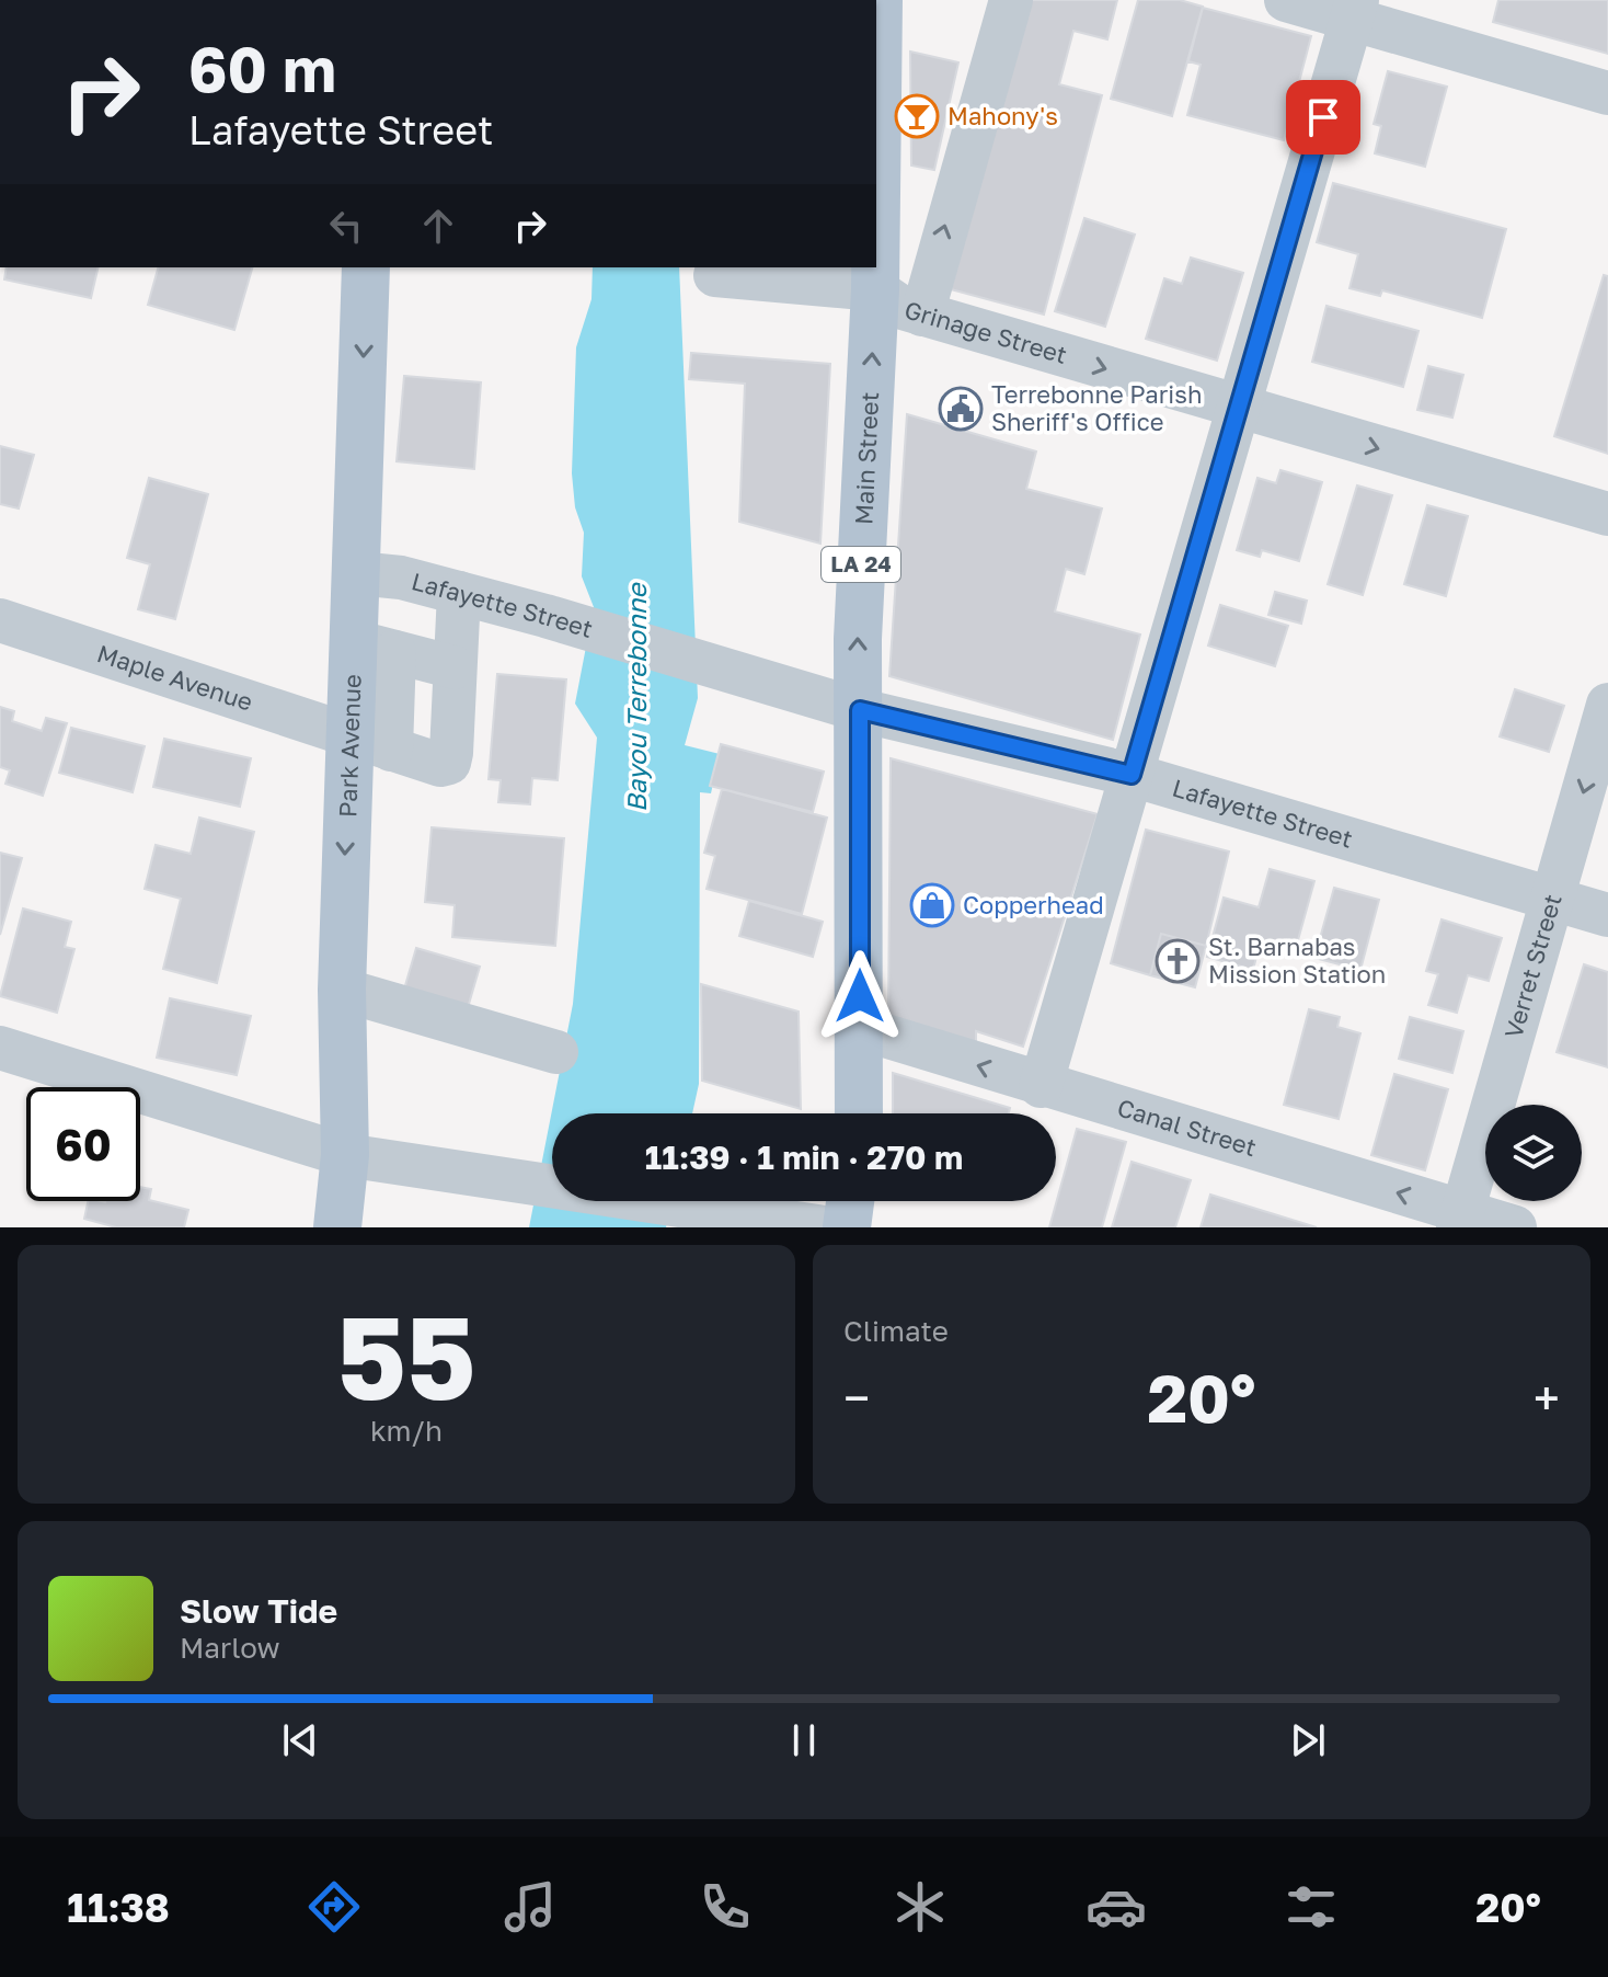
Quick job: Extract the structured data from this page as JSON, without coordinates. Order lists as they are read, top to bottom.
{
  "streets": {
    "main road": ["Main Street", "LA 24", "Park Avenue"],
    "street": [
      "Grinage Street",
      "Lafayette Street",
      "Maple Avenue",
      "Verret Street",
      "Canal Street"
    ]
  },
  "crossings": [
    ["Grinage Street", "Main Street"],
    ["Main Street", "Lafayette Street"],
    ["Main Street", "Canal Street"],
    ["Lafayette Street", "Park Avenue"],
    ["Lafayette Street", "Verret Street"],
    ["Maple Avenue", "Park Avenue"],
    ["Verret Street", "Canal Street"]
  ],
  "one_way": [
    "Grinage Street",
    "Main Street",
    "Park Avenue",
    "Verret Street",
    "Canal Street"
  ],
  "water": ["Bayou Terrebonne"],
  "places": {
    "bar": ["Mahony's"],
    "public building": ["Terrebonne Parish Sheriff's Office"],
    "shop": ["Copperhead"],
    "church": ["St. Barnabas Mission Station"]
  },
  "page": {
    "turn": ["60 m", "Lafayette Street"],
    "limit": "60",
    "trip": "11:39 · 1 min · 270 m",
    "tile": [
      ["55", "km/h"],
      "Climate"
    ],
    "heat": ["−", "20°", "+"],
    "song": ["Slow Tide", "Marlow"],
    "tabs": ["11:38", "20°"]
  }
}
